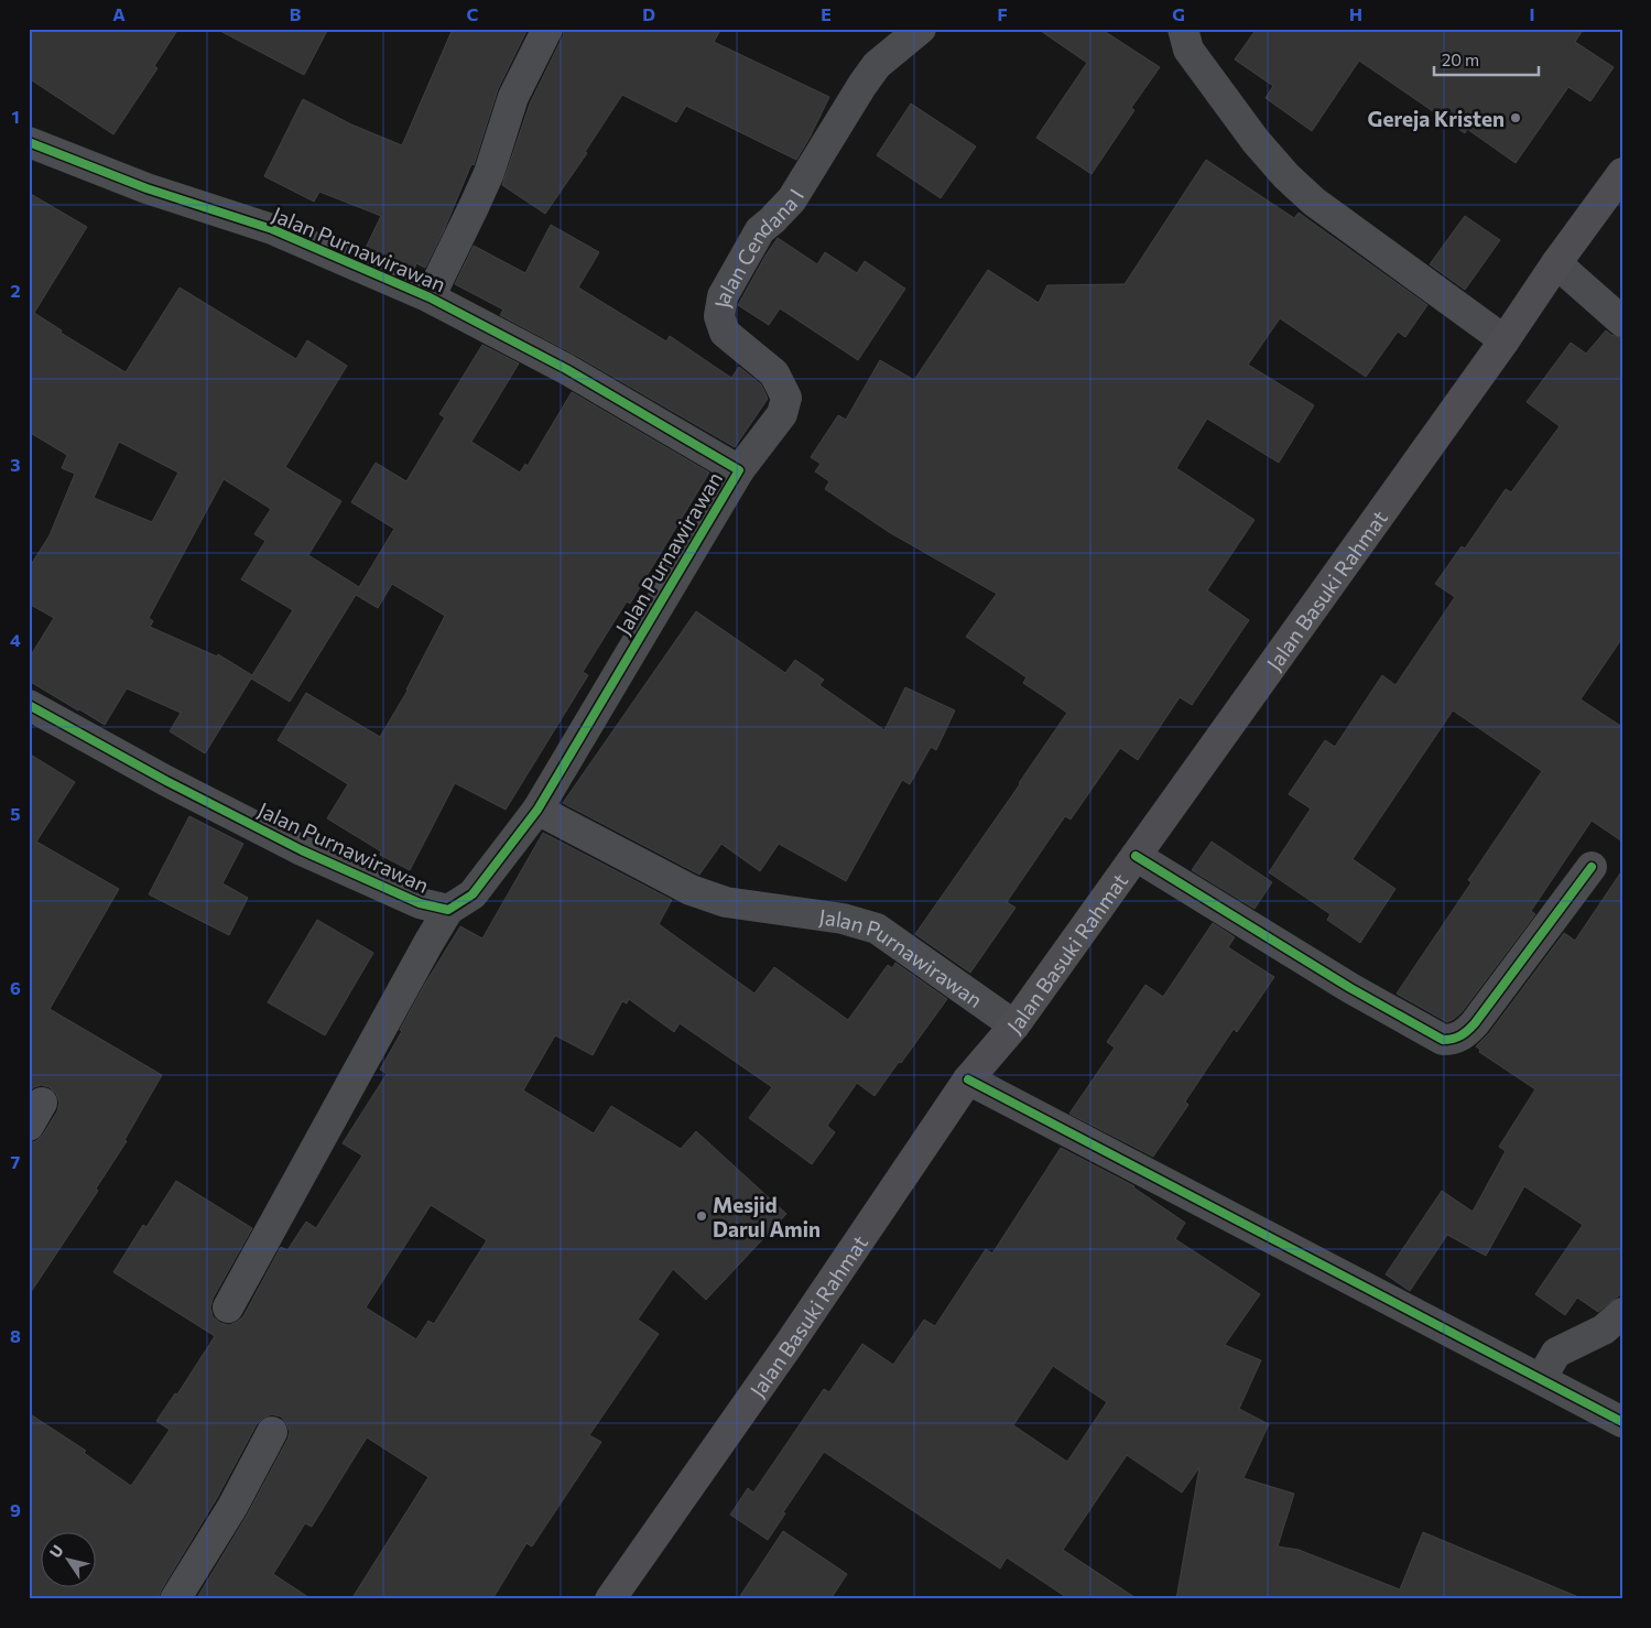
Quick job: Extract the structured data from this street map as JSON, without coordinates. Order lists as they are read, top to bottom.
{
  "streets": {
    "highway": ["Jalan Basuki Rahmat"],
    "street": ["Jalan Purnawirawan", "Jalan Cendana I"]
  },
  "crossings": [
    ["Jalan Purnawirawan", "Jalan Cendana I"],
    ["Jalan Purnawirawan", "Jalan Basuki Rahmat"]
  ],
  "places": ["Gereja Kristen", "Mesjid Darul Amin"],
  "scale_bar": "20 m",
  "north": "top left",
  "grid": {
    "columns": [
      "A",
      "B",
      "C",
      "D",
      "E",
      "F",
      "G",
      "H",
      "I"
    ],
    "rows": [
      "1",
      "2",
      "3",
      "4",
      "5",
      "6",
      "7",
      "8",
      "9"
    ]
  }
}
